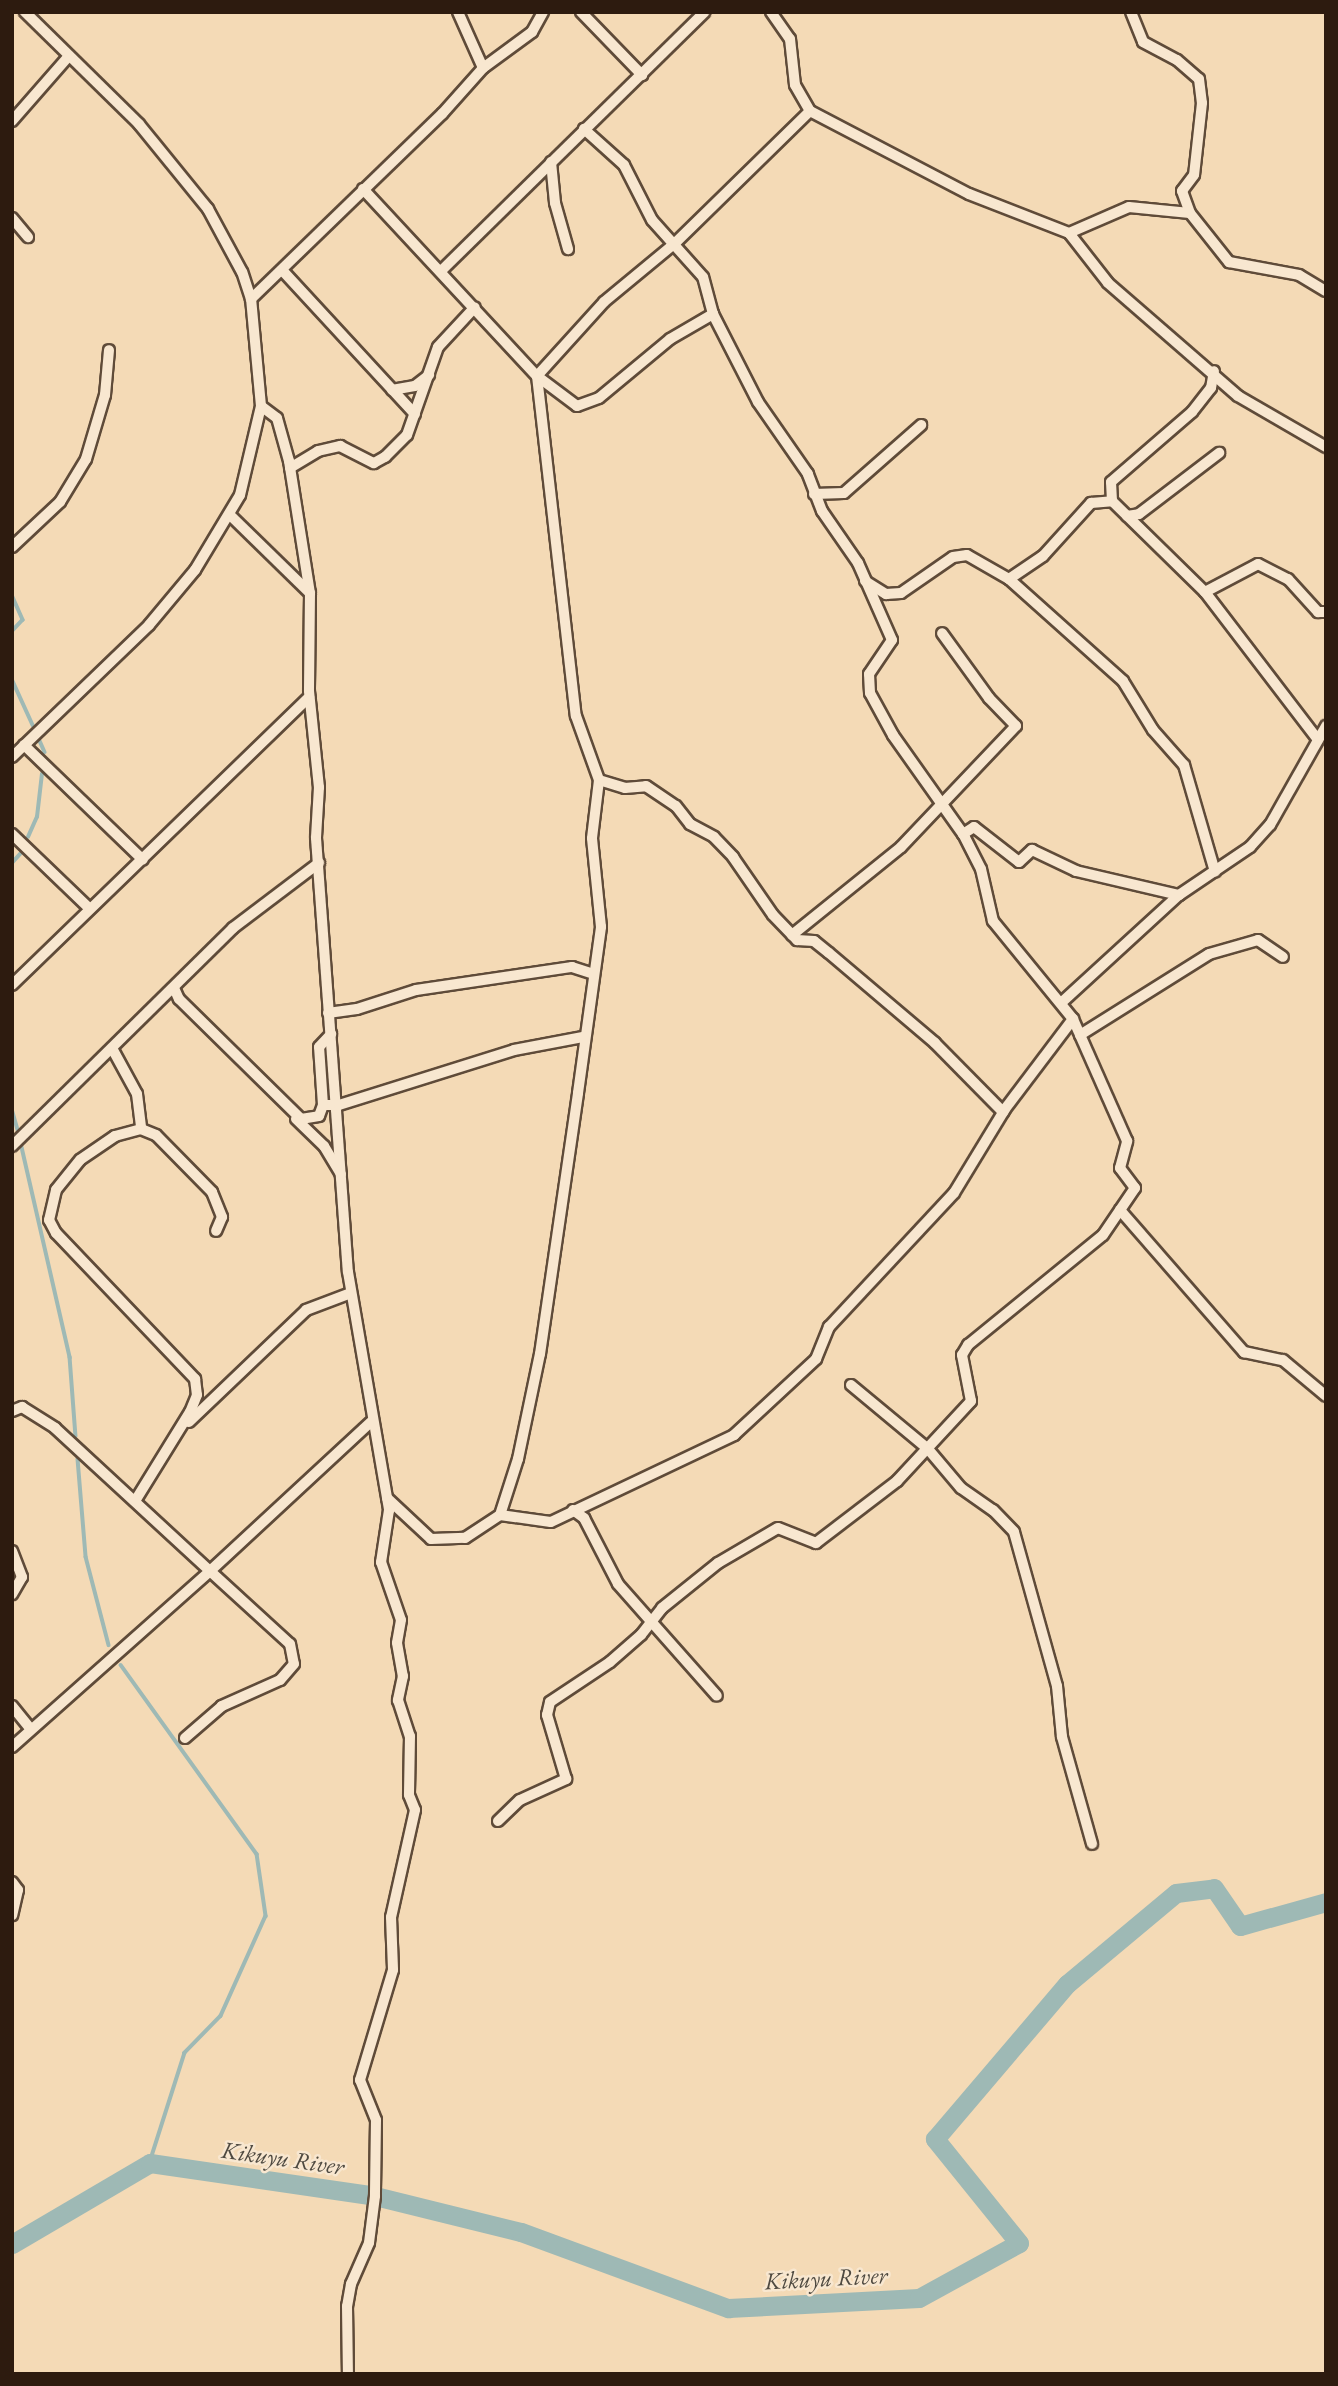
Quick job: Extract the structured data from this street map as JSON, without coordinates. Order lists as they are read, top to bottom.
{
  "water": ["Kikuyu River"]
}
